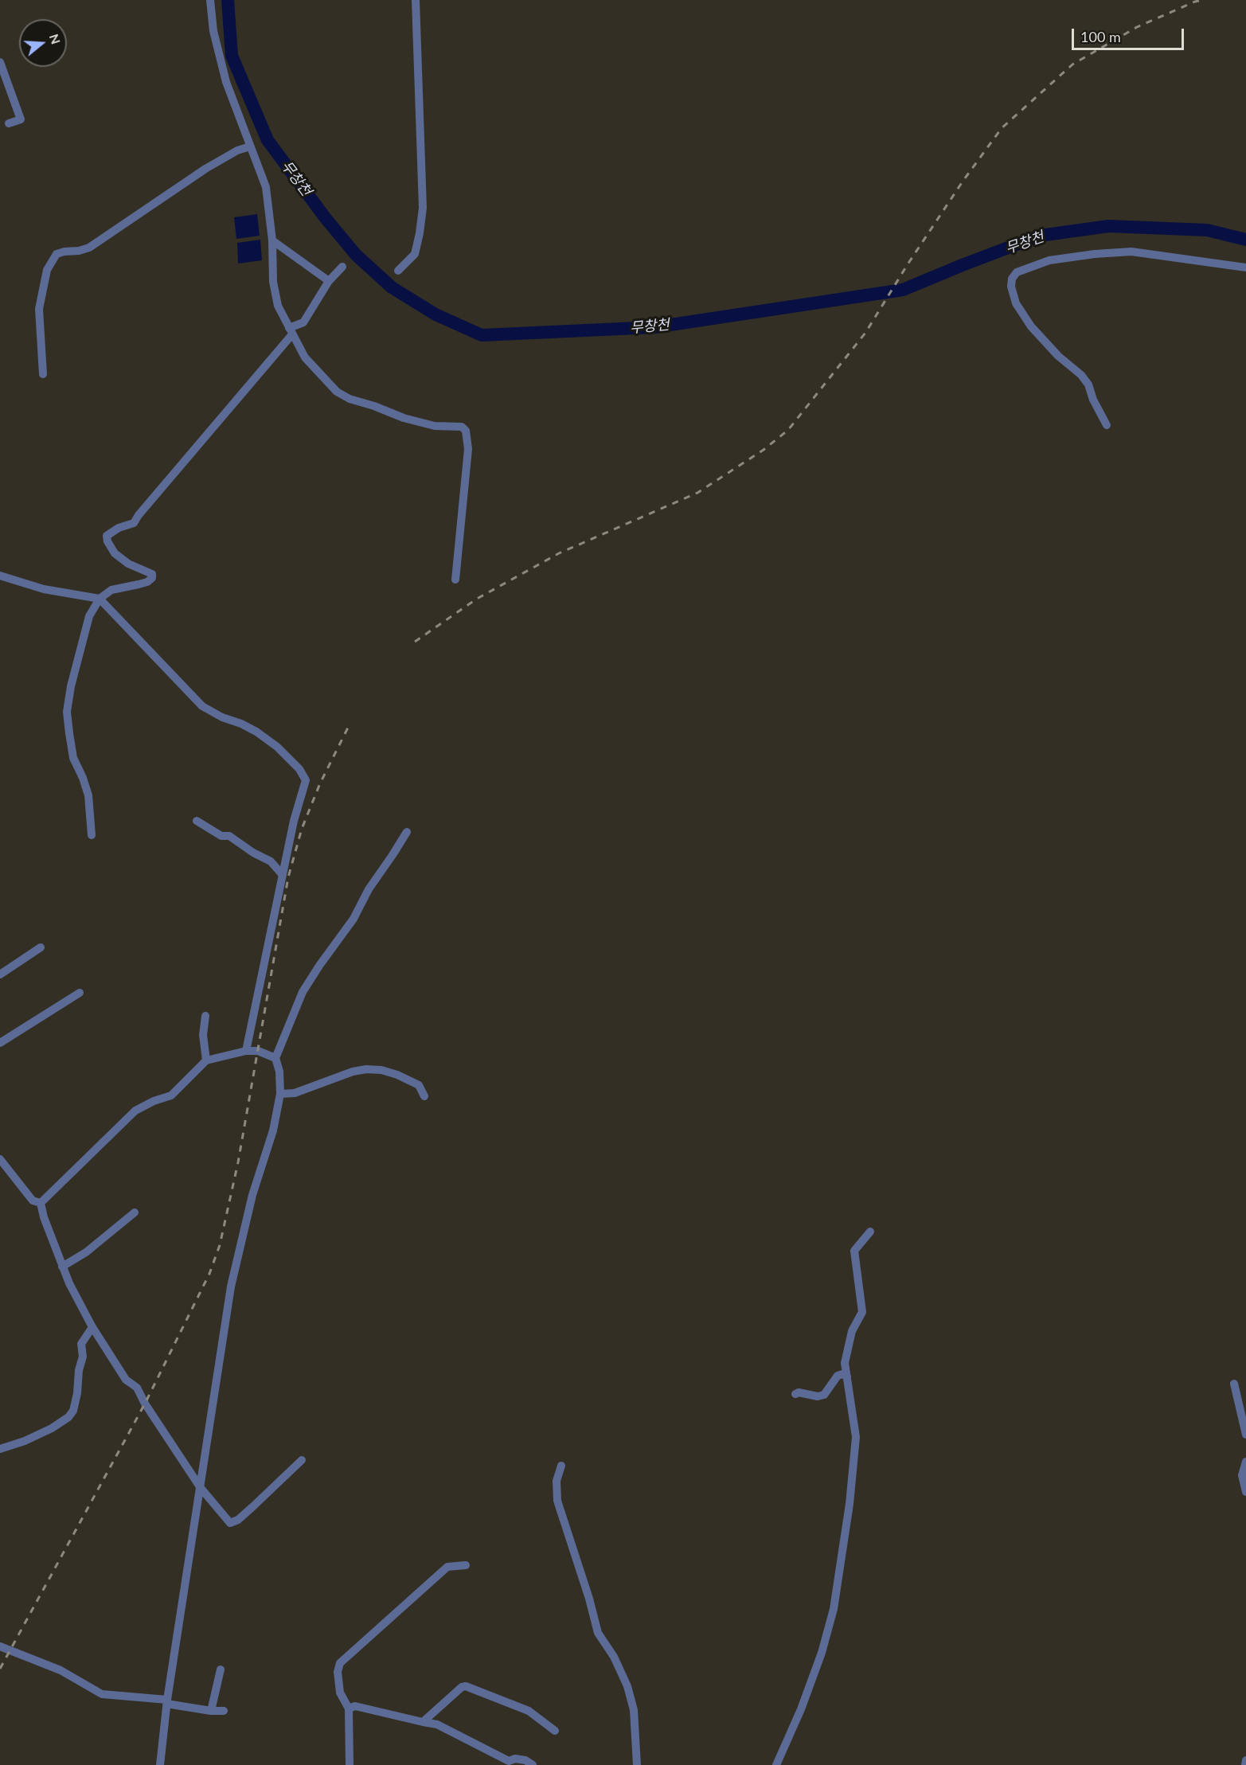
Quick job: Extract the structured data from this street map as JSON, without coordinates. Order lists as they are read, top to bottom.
{
  "water": ["무창천"],
  "scale_bar": "100 m",
  "north": "right"
}
